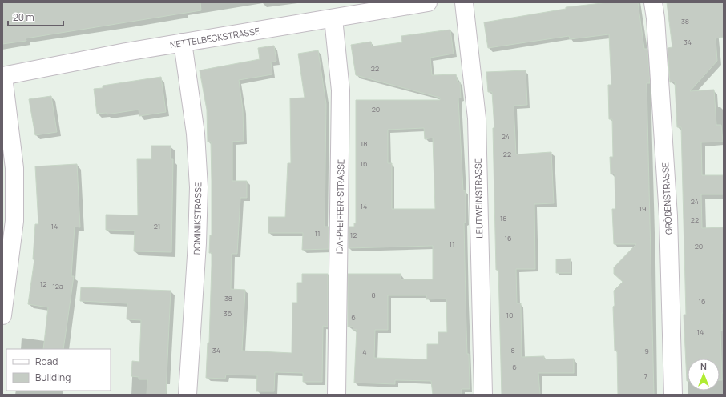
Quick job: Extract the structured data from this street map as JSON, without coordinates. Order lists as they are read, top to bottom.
{
  "streets": {
    "street": [
      "NETTELBECKSTRASSE",
      "LEUTWEINSTRASSE",
      "GRÖBENSTRASSE",
      "IDA-PFEIFFER-STRASSE",
      "DOMINIKSTRASSE"
    ]
  },
  "crossings": [
    ["NETTELBECKSTRASSE", "IDA-PFEIFFER-STRASSE"],
    ["NETTELBECKSTRASSE", "DOMINIKSTRASSE"]
  ],
  "house_numbers": [
    "38",
    "34",
    "22",
    "20",
    "24",
    "18",
    "22",
    "16",
    "24",
    "14",
    "19",
    "18",
    "22",
    "14",
    "21",
    "11",
    "12",
    "16",
    "11",
    "20",
    "12",
    "12a",
    "8",
    "38",
    "16",
    "36",
    "10",
    "6",
    "14",
    "34",
    "8",
    "9",
    "4",
    "6",
    "7"
  ],
  "legend": ["Road", "Building"],
  "scale_bar": "20 m",
  "north": "top"
}
